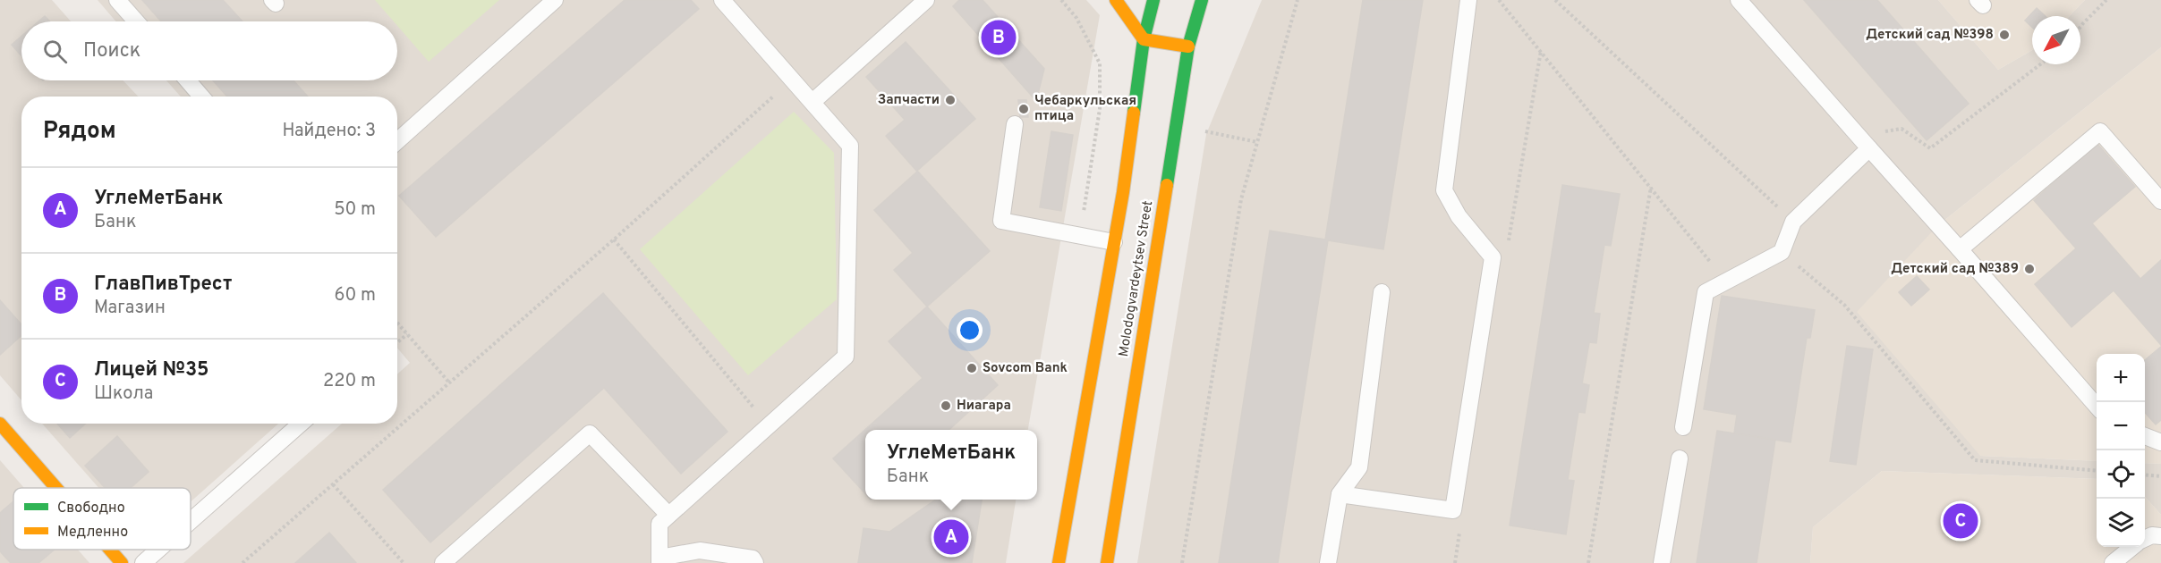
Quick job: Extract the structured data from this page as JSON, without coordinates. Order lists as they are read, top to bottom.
{
  "streets": {
    "main road": ["Molodogvardeytsev Street"]
  },
  "places": [
    "Детский сад №398",
    "Запчасти",
    "Чебаркульская птица",
    "Детский сад №389",
    "Sovcom Bank",
    "Ниагара"
  ],
  "legend": ["Свободно", "Медленно"],
  "north": "bottom left",
  "page": {
    "pins": ["B", "C", "A"],
    "search": "Поиск",
    "heading": ["Рядом", "Найдено: 3"],
    "list": [
      {
        "mark": "A",
        "name": "УглеМетБанк",
        "note": "Банк",
        "value": "50 m"
      },
      {
        "mark": "B",
        "name": "ГлавПивТрест",
        "note": "Магазин",
        "value": "60 m"
      },
      {
        "mark": "C",
        "name": "Лицей №35",
        "note": "Школа",
        "value": "220 m"
      }
    ],
    "map_buttons": ["+", "−"],
    "popup": ["УглеМетБанк", "Банк"]
  }
}
